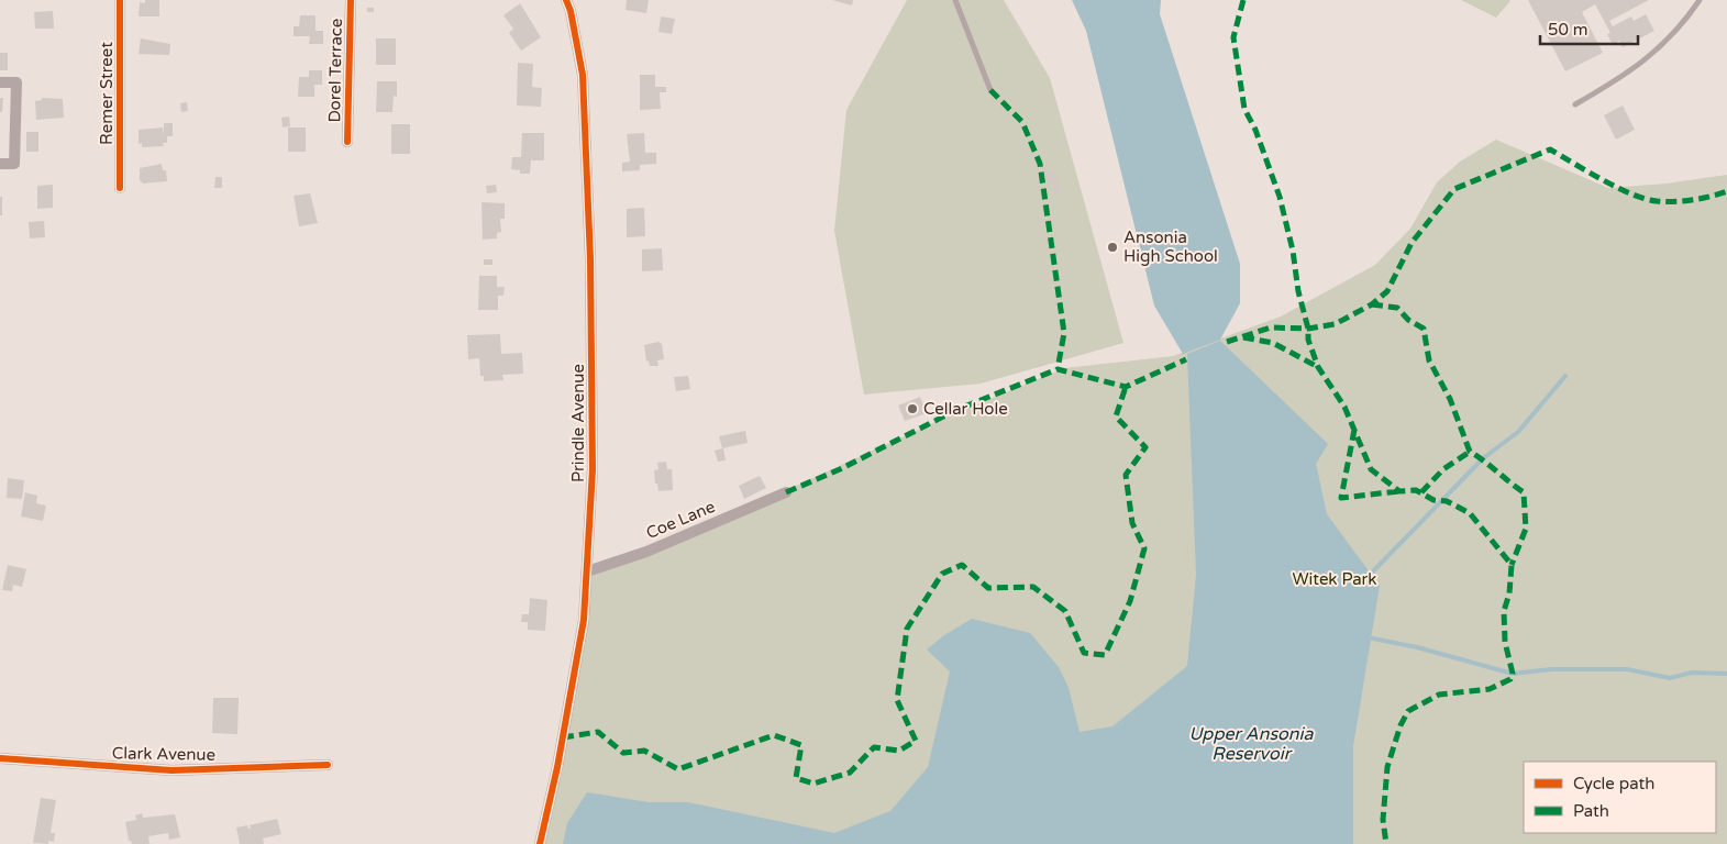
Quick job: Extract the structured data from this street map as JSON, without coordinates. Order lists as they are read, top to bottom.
{
  "streets": {
    "street": [
      "Dorel Terrace",
      "Remer Street",
      "Prindle Avenue",
      "Coe Lane",
      "Clark Avenue"
    ]
  },
  "crossings": [
    ["Prindle Avenue", "Coe Lane"]
  ],
  "water": ["Upper Ansonia Reservoir"],
  "parks": ["Witek Park"],
  "places": ["Ansonia High School", "Cellar Hole"],
  "legend": ["Cycle path", "Path"],
  "scale_bar": "50 m"
}
